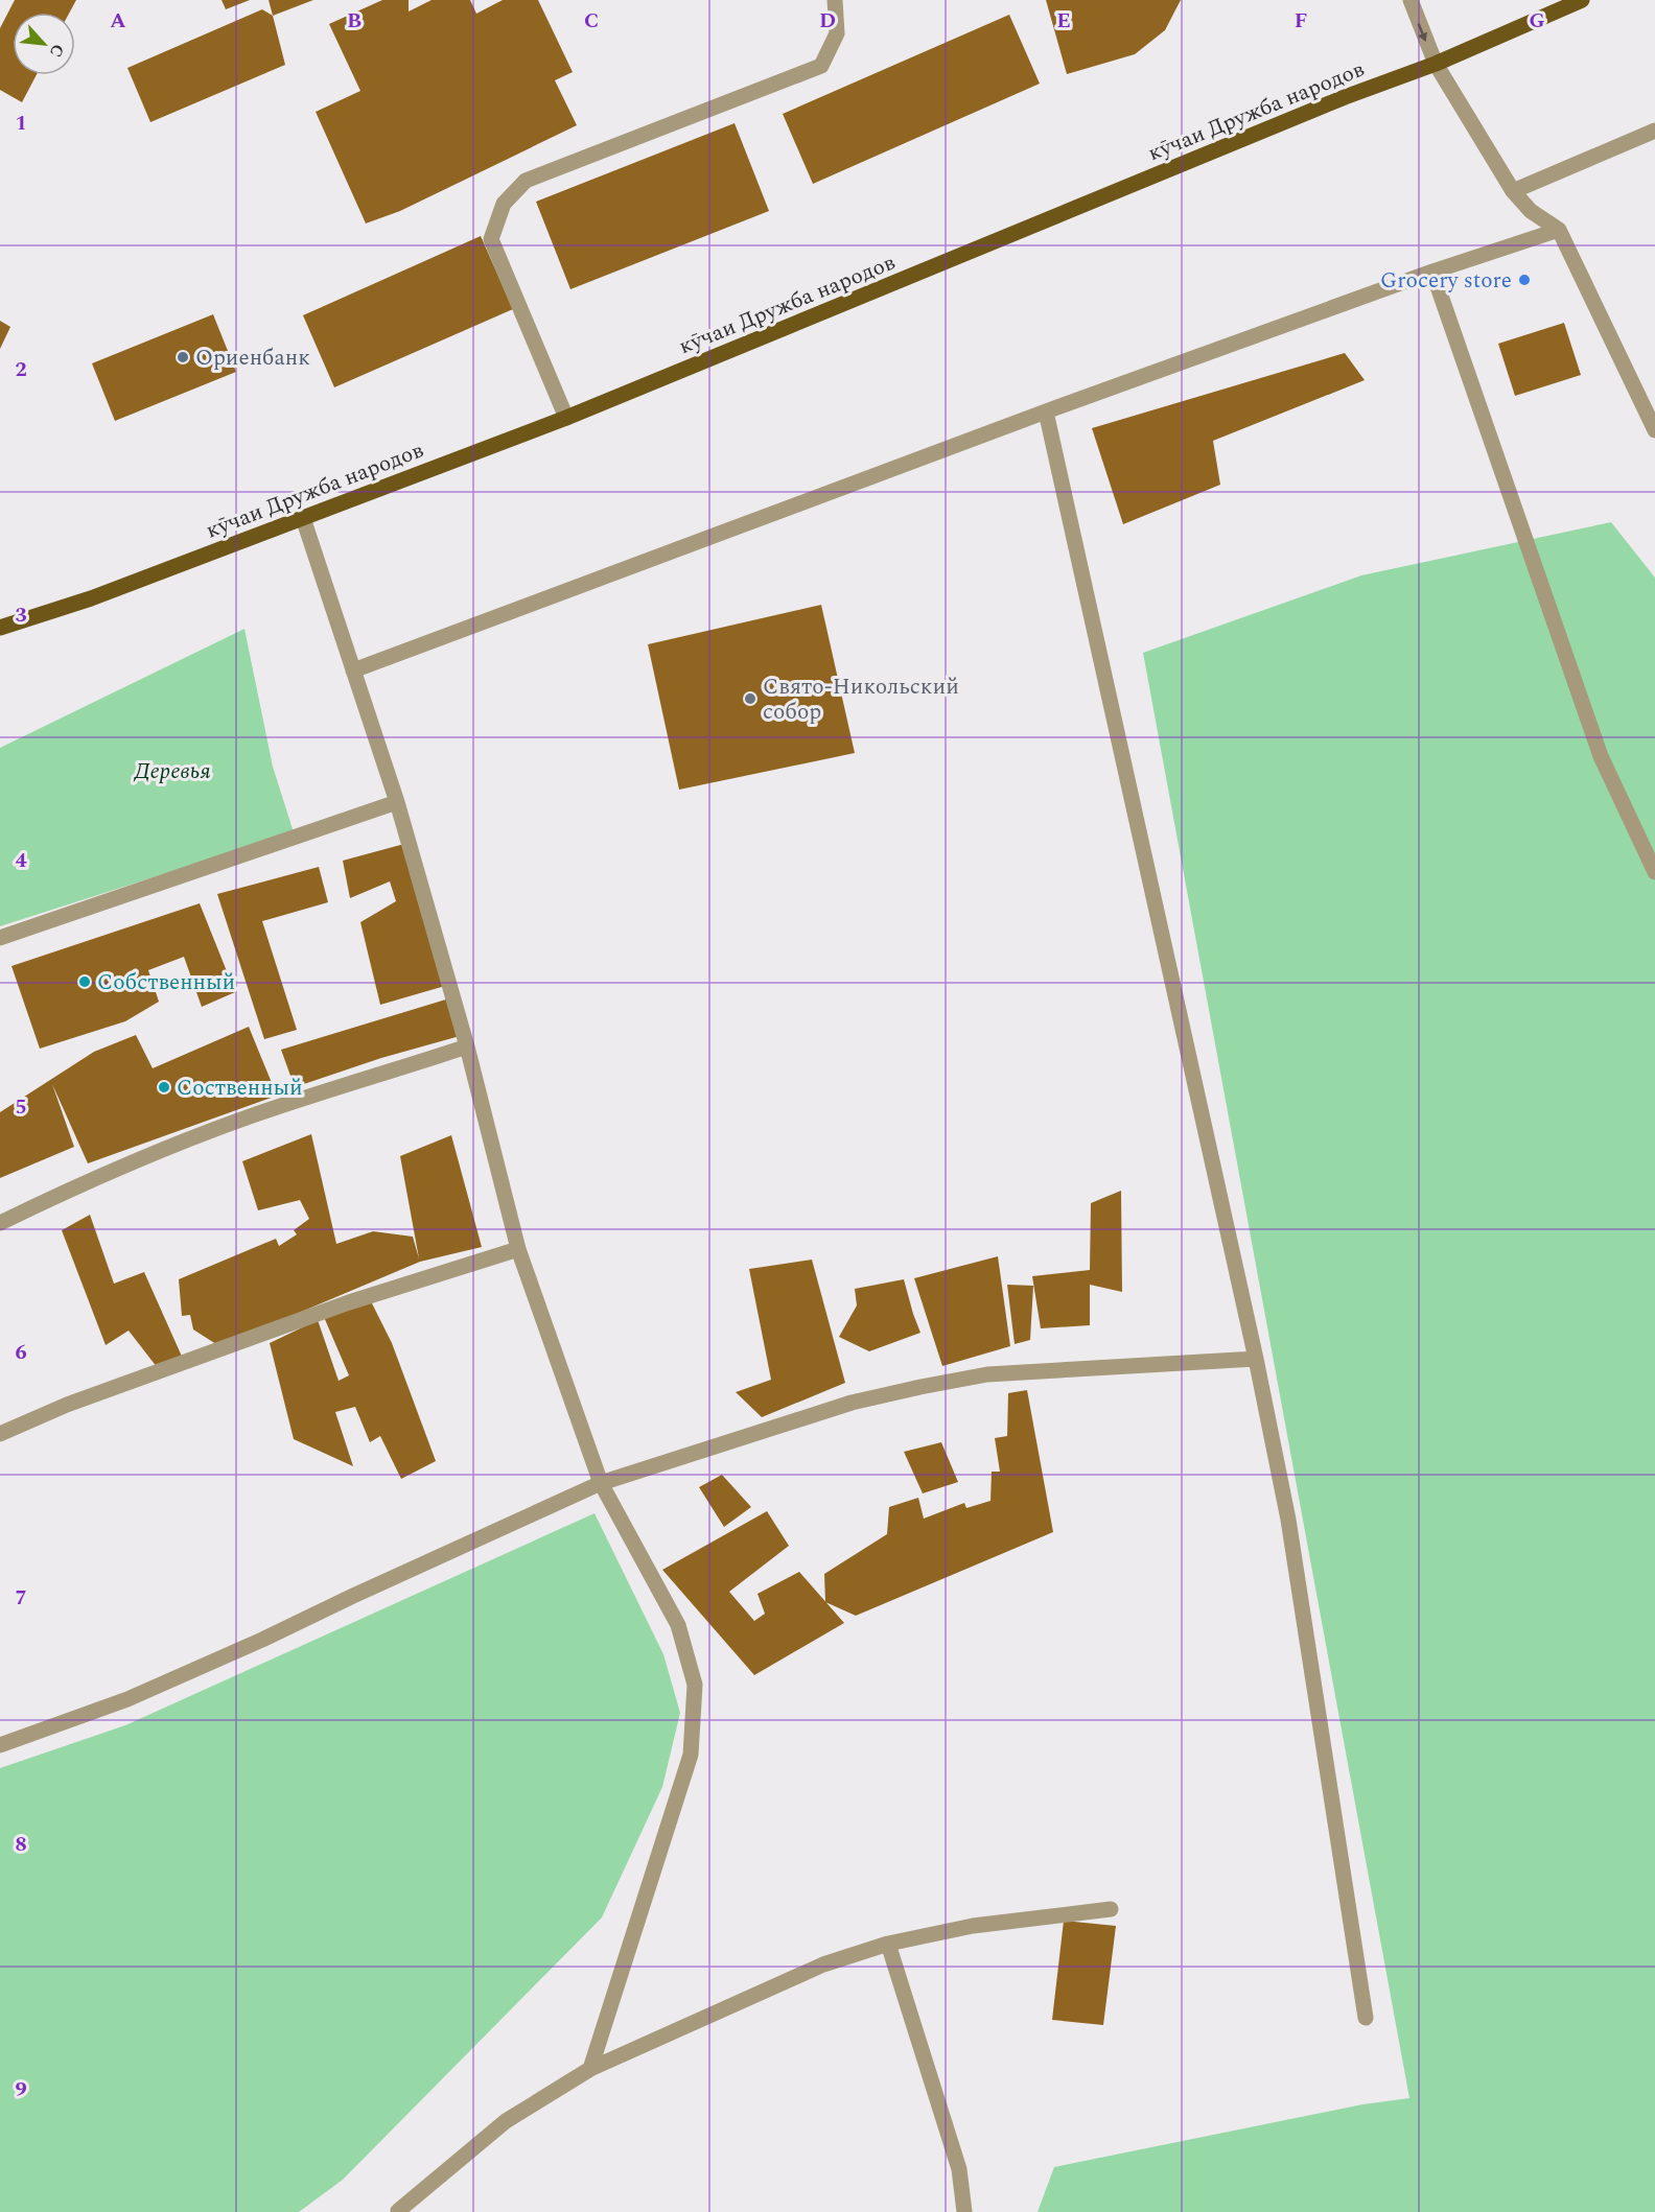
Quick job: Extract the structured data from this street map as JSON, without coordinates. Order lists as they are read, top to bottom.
{
  "streets": {
    "main road": ["кӯчаи Дружба народов"]
  },
  "parks": ["Деревья"],
  "places": [
    "Grocery store",
    "Ориенбанк",
    "Свято-Никольский собор",
    "Собственный",
    "Соственный"
  ],
  "north": "bottom right",
  "grid": {
    "columns": [
      "A",
      "B",
      "C",
      "D",
      "E",
      "F",
      "G"
    ],
    "rows": [
      "1",
      "2",
      "3",
      "4",
      "5",
      "6",
      "7",
      "8",
      "9"
    ]
  }
}
